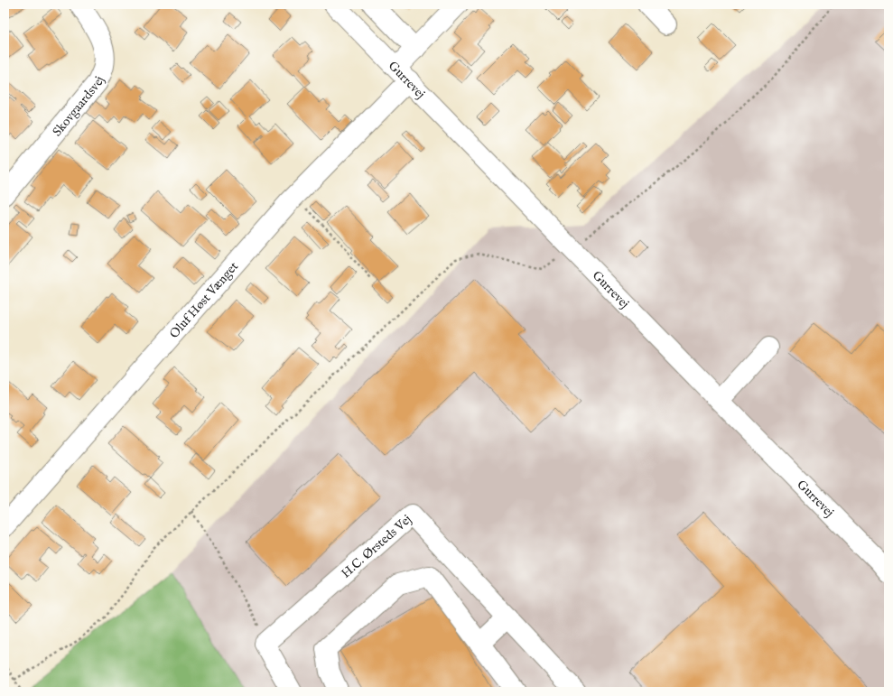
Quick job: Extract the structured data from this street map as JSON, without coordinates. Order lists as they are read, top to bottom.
{
  "streets": {
    "street": [
      "Gurrevej",
      "Skovgaardsvej",
      "Oluf Høst Vænget",
      "H.C. Ørsteds Vej"
    ]
  },
  "crossings": [
    ["Gurrevej", "Oluf Høst Vænget"]
  ]
}
